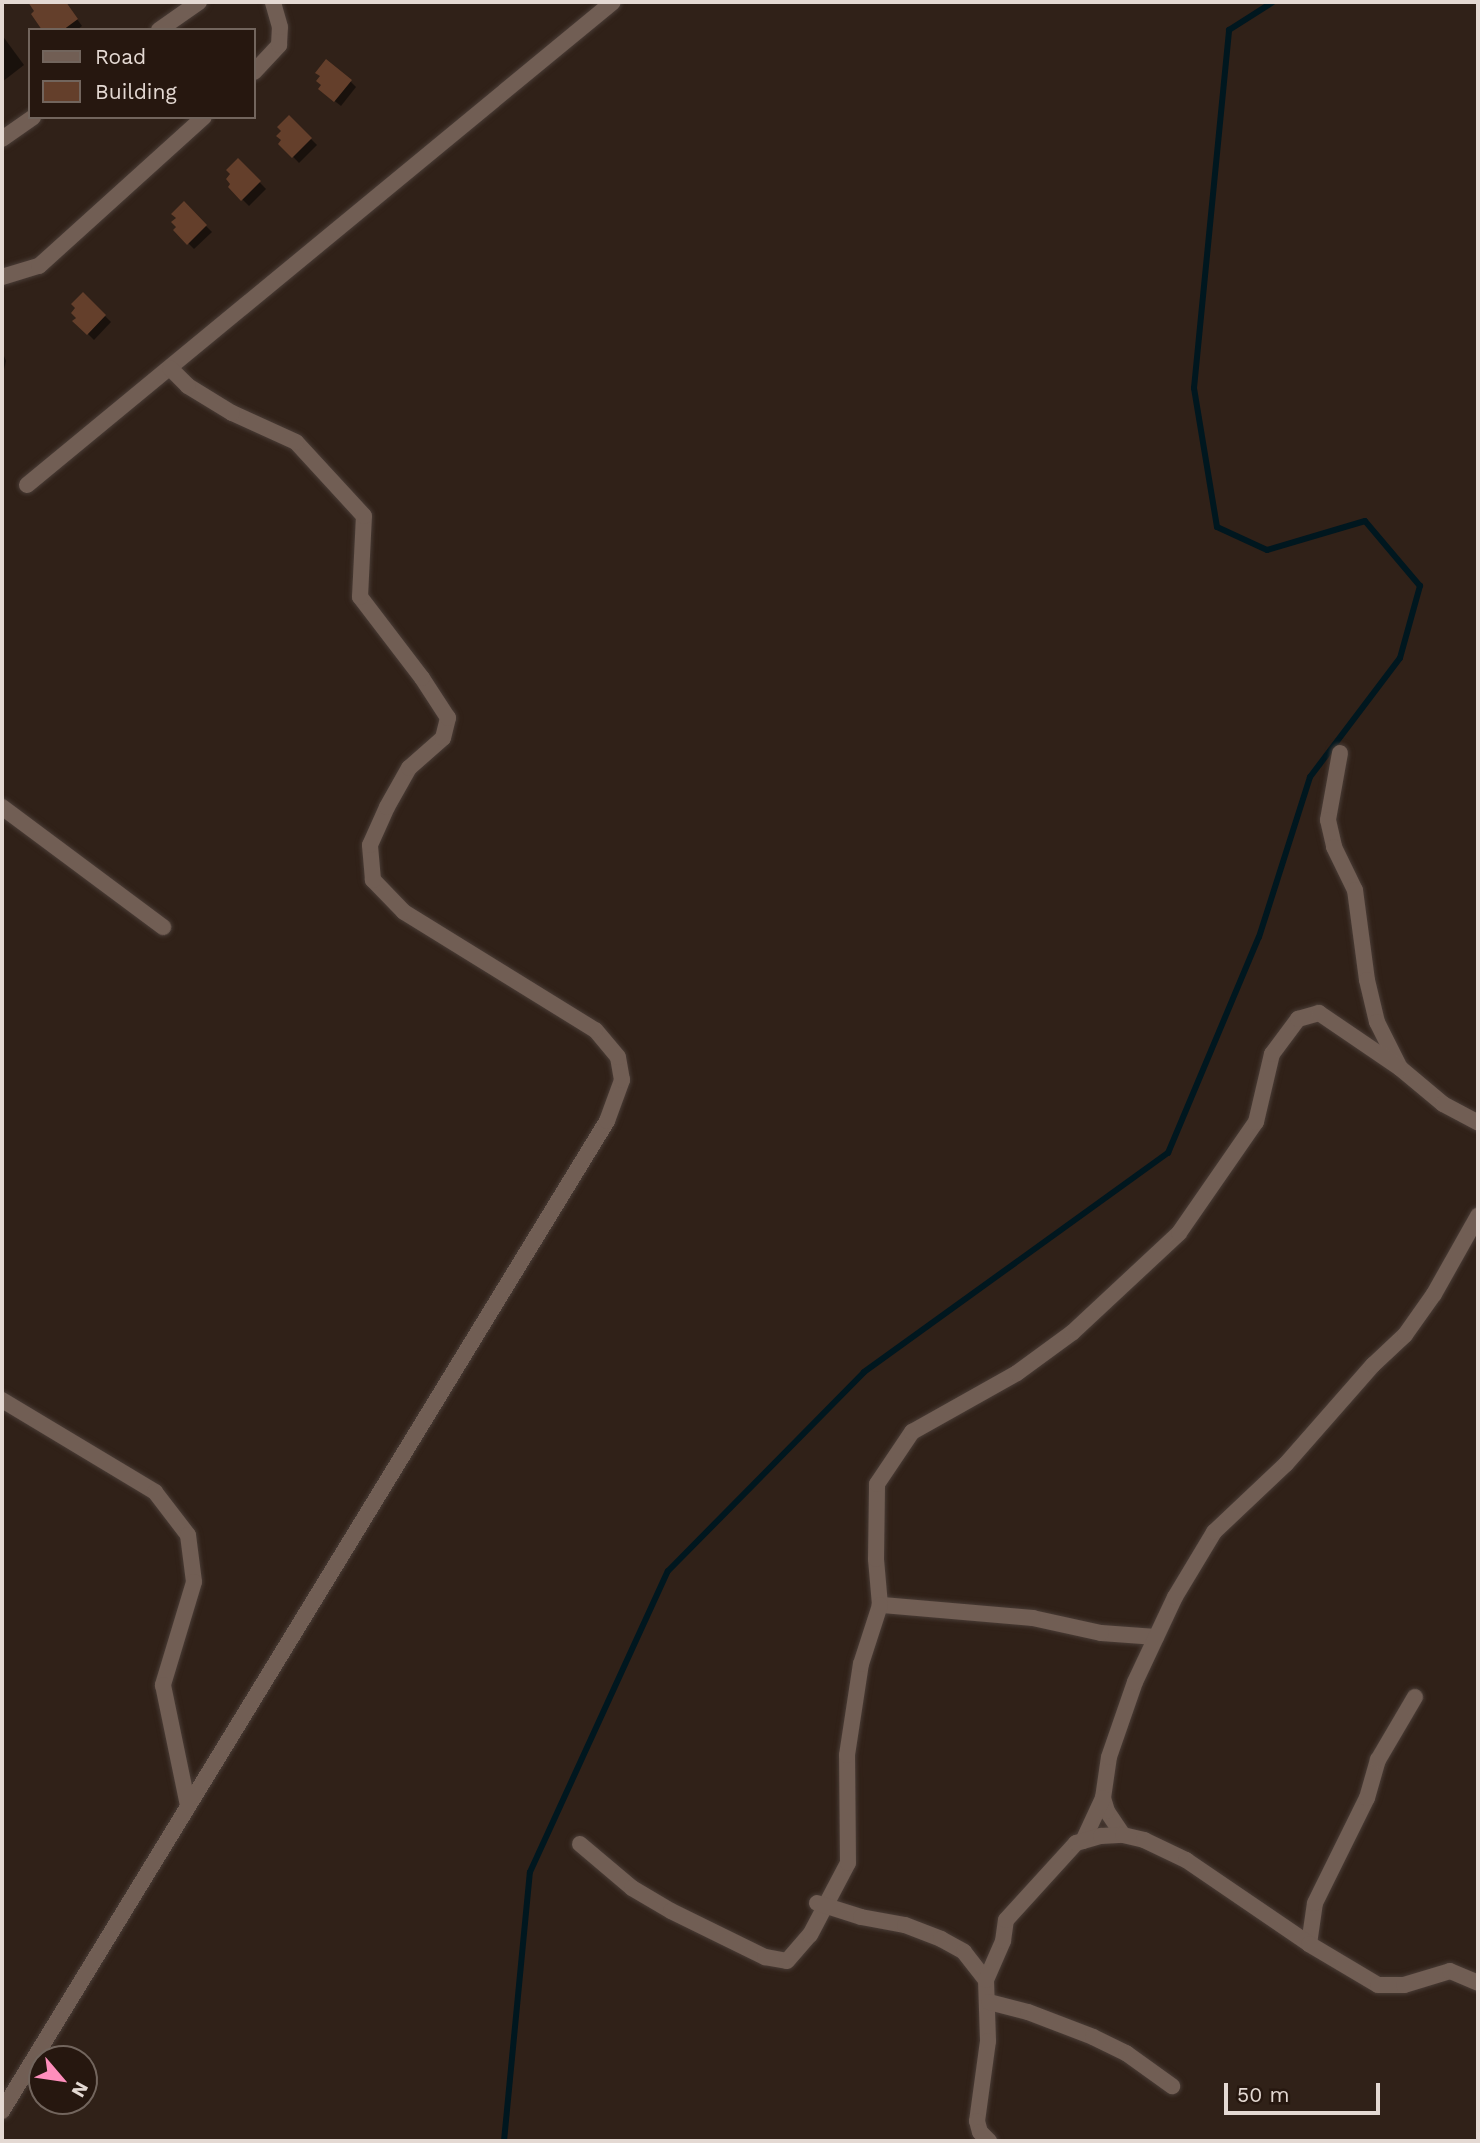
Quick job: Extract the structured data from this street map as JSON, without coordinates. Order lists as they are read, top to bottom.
{
  "legend": ["Road", "Building"],
  "scale_bar": "50 m",
  "north": "bottom right"
}
